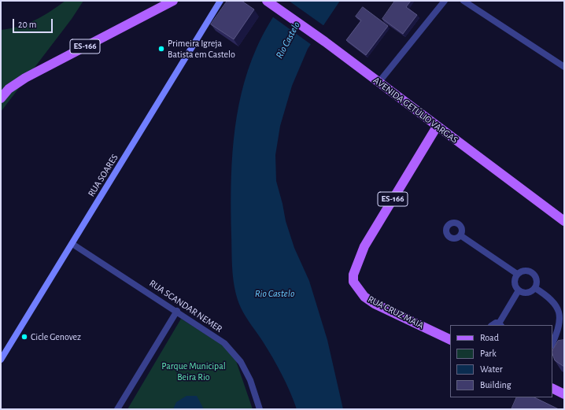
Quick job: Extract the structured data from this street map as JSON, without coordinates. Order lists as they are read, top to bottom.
{
  "streets": {
    "main road": [
      "ES-166",
      "AVENIDA GETÚLIO VARGAS",
      "RUA SOARES",
      "RUA CRUZ MAIA"
    ],
    "street": ["RUA SCANDAR NEMER"]
  },
  "crossings": [
    ["AVENIDA GETÚLIO VARGAS", "RUA CRUZ MAIA"],
    ["RUA SOARES", "RUA SCANDAR NEMER"]
  ],
  "water": ["Rio Castelo"],
  "parks": ["Parque Municipal Beira Rio"],
  "places": ["Primeira Igreja Batista em Castelo", "Cicle Genovez"],
  "legend": [
    "Road",
    "Park",
    "Water",
    "Building"
  ],
  "scale_bar": "20 m"
}
